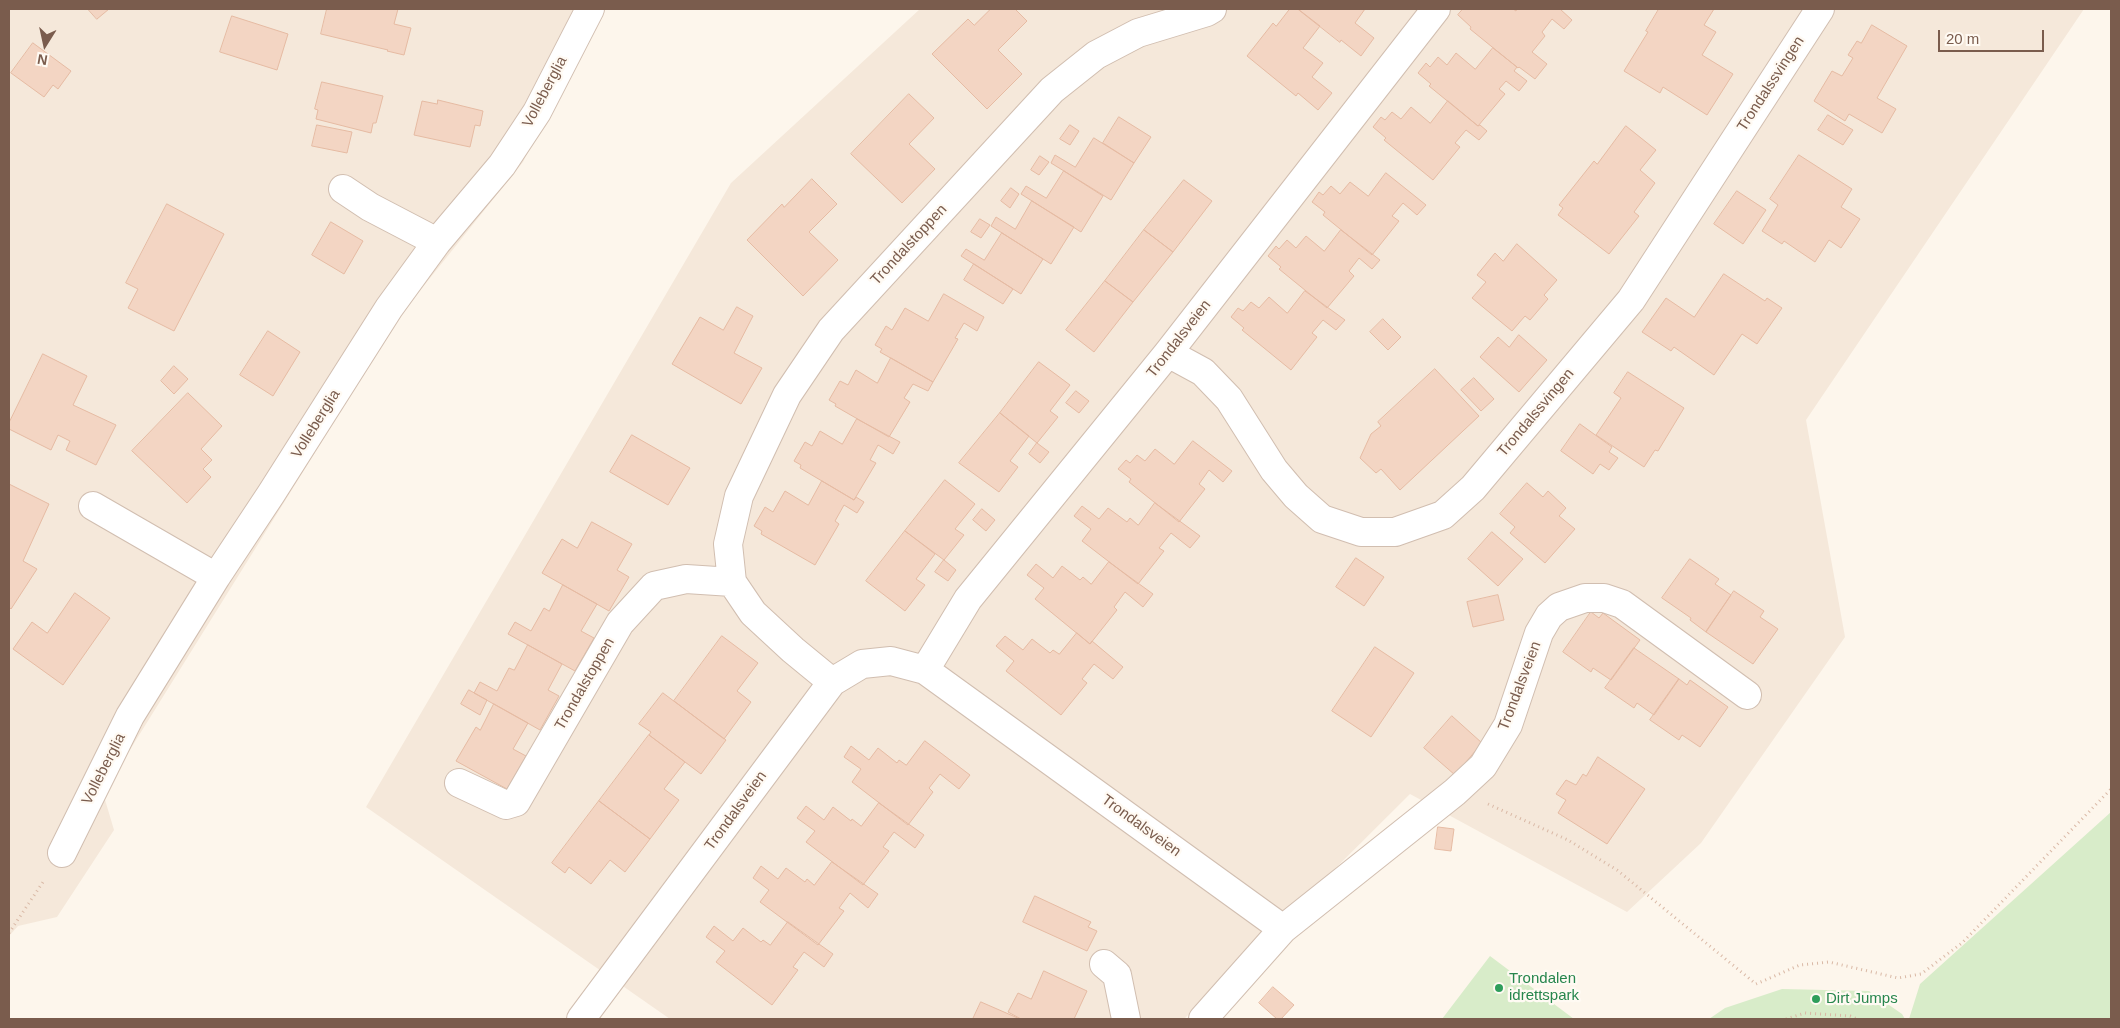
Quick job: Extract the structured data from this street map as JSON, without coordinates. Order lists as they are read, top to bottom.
{
  "streets": {
    "street": [
      "Trondalssvingen",
      "Volleberglia",
      "Trondalstoppen",
      "Trondalsveien"
    ]
  },
  "crossings": [
    ["Trondalssvingen", "Trondalsveien"],
    ["Trondalstoppen", "Trondalsveien"]
  ],
  "places": ["Trondalen idrettspark", "Dirt Jumps"],
  "scale_bar": "20 m",
  "north": "bottom"
}
